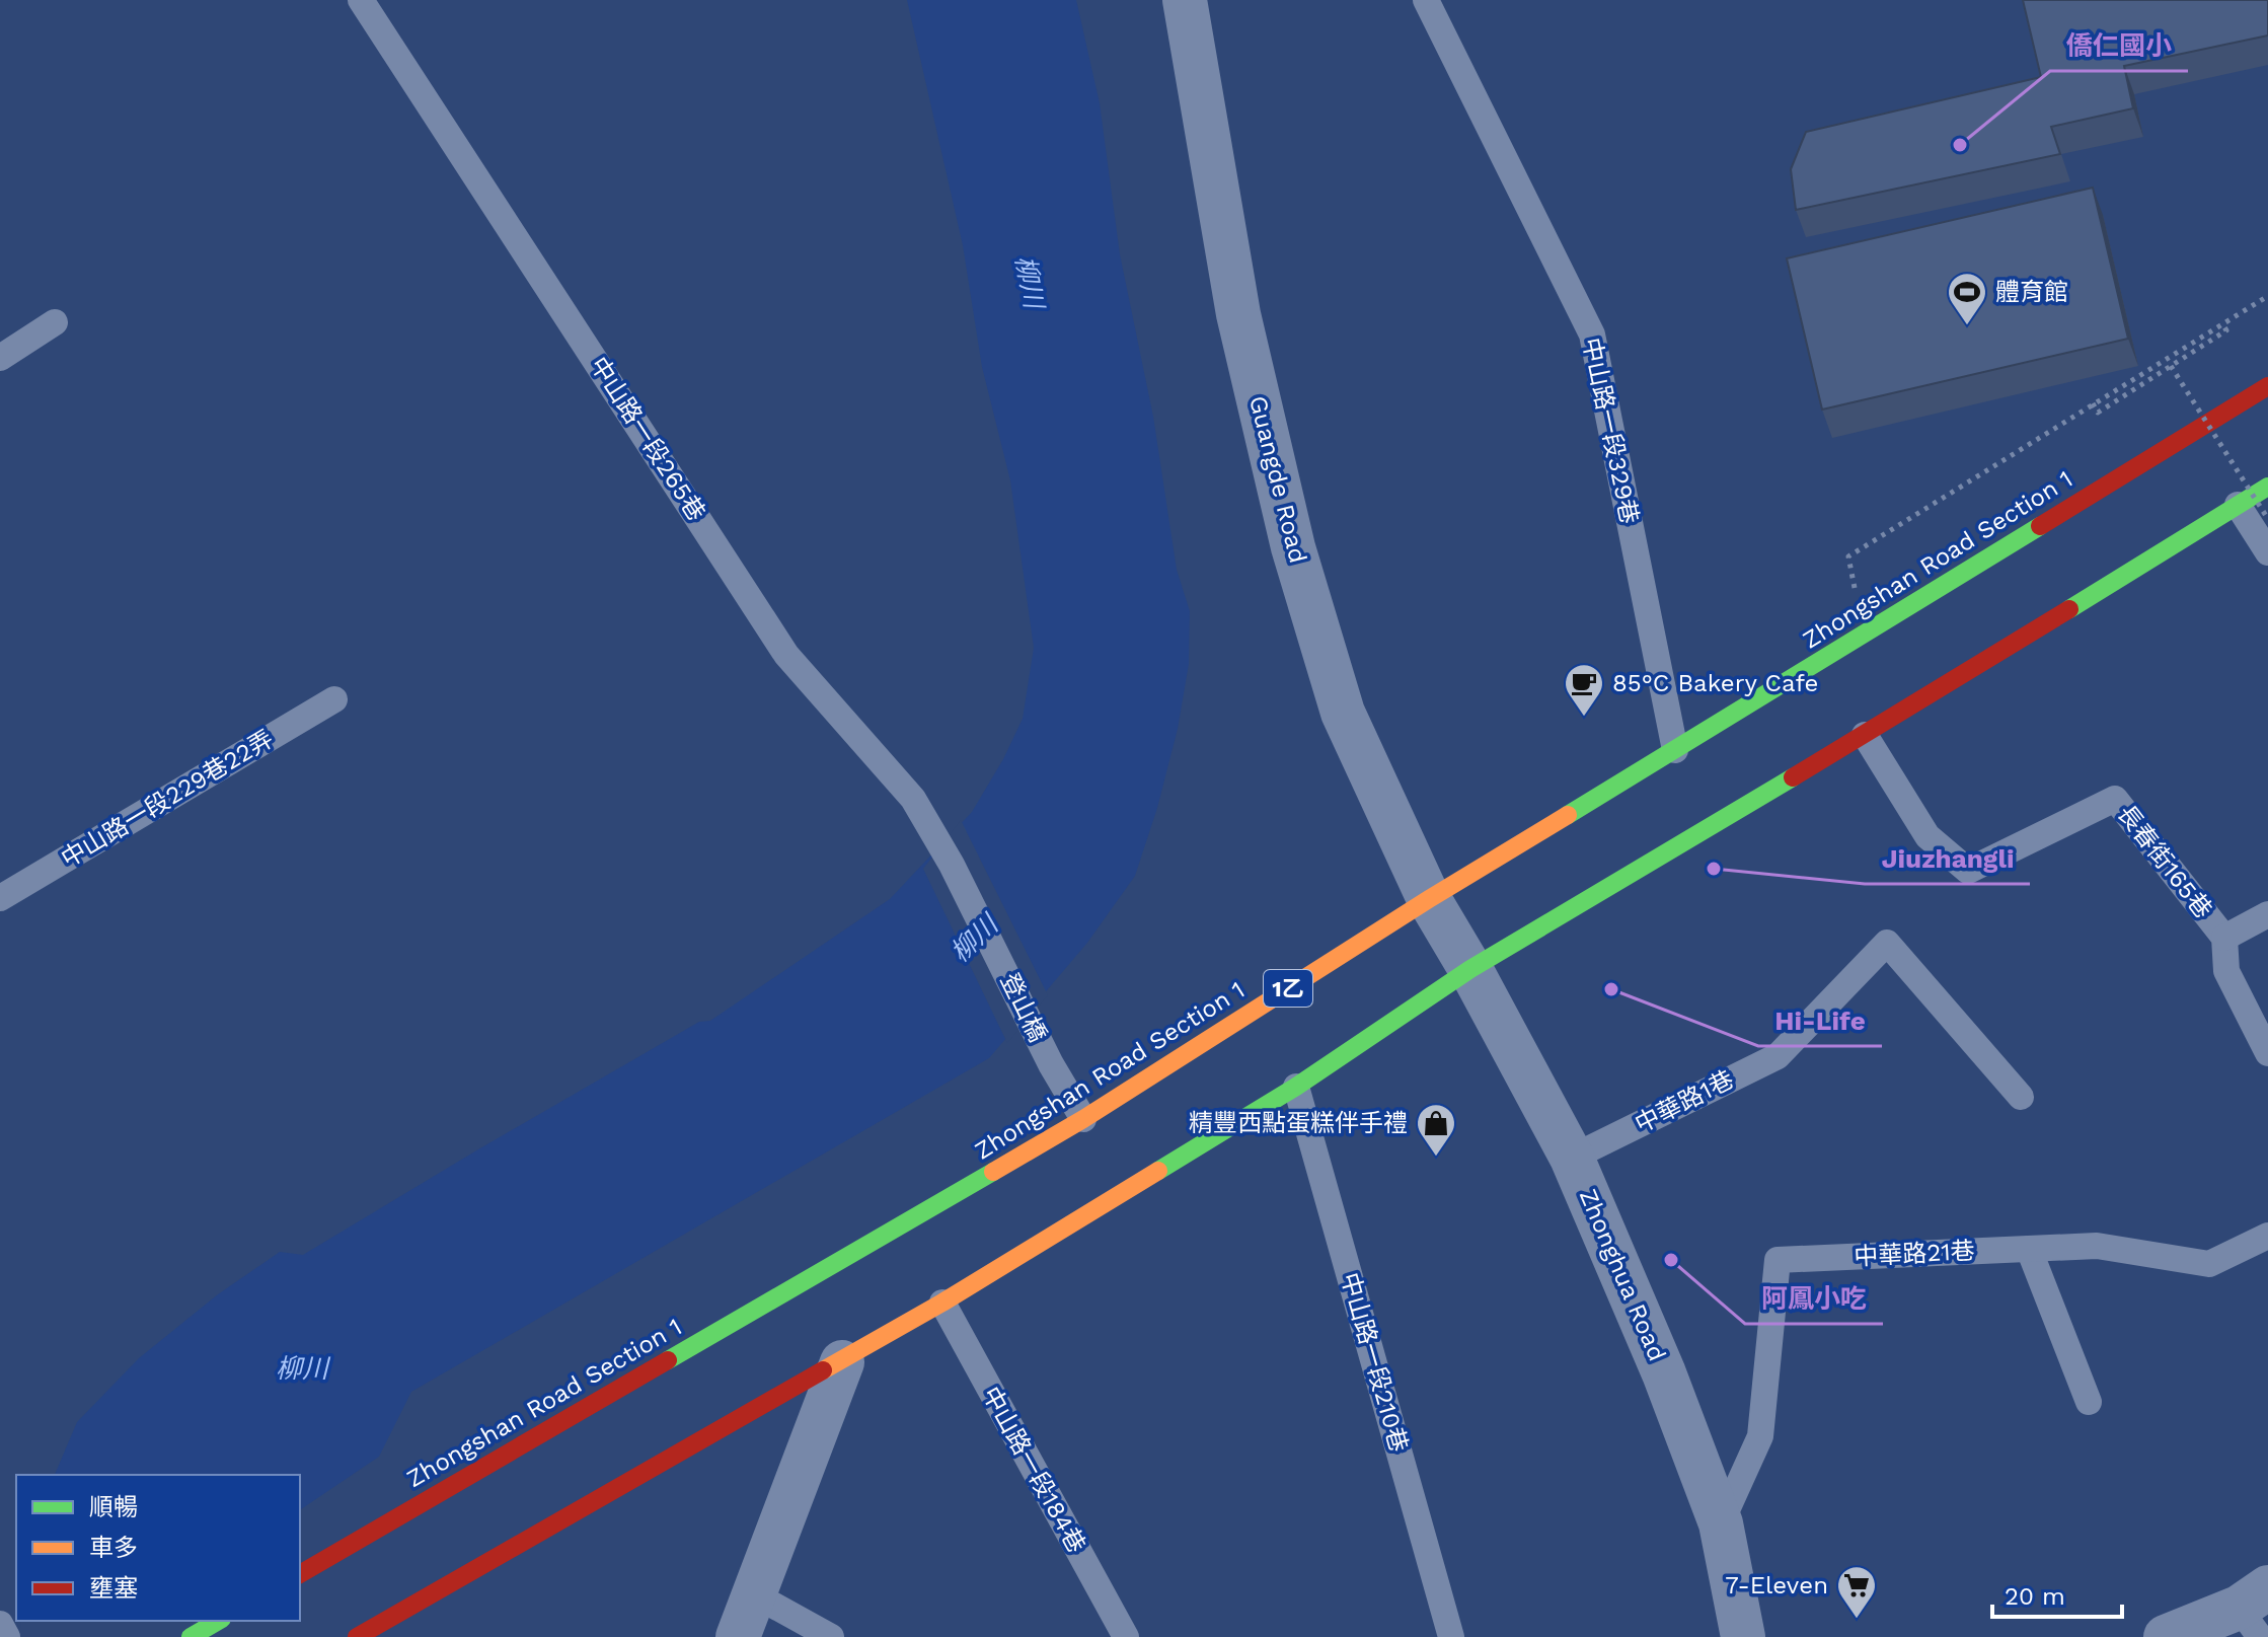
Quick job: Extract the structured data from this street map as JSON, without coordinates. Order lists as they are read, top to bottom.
{
  "streets": {
    "main road": ["Zhongshan Road Section 1", "1乙"],
    "street": ["Guangde Road", "Zhonghua Road"],
    "lane": [
      "中山路一段329巷",
      "中山路一段265巷",
      "中山路一段229巷22弄",
      "長春街165巷",
      "登山橋",
      "中華路1巷",
      "中華路21巷",
      "中山路一段210巷",
      "中山路一段184巷"
    ]
  },
  "crossings": [
    ["中山路一段329巷", "Zhongshan Road Section 1"],
    ["中山路一段265巷", "登山橋"],
    ["Guangde Road", "Zhongshan Road Section 1"],
    ["Guangde Road", "Zhonghua Road"],
    ["Zhongshan Road Section 1", "長春街165巷"],
    ["Zhongshan Road Section 1", "登山橋"],
    ["Zhongshan Road Section 1", "Zhonghua Road"],
    ["Zhongshan Road Section 1", "中山路一段210巷"],
    ["Zhongshan Road Section 1", "中山路一段184巷"],
    ["中華路1巷", "Zhonghua Road"],
    ["中華路21巷", "Zhonghua Road"]
  ],
  "water": ["柳川"],
  "places": {
    "other": [
      "僑仁國小",
      "Jiuzhangli",
      "Hi-Life",
      "阿鳳小吃"
    ],
    "sports": ["體育館"],
    "cafe": ["85°C Bakery Cafe"],
    "shop": ["精豐西點蛋糕伴手禮"],
    "supermarket": ["7-Eleven"]
  },
  "legend": ["順暢", "車多", "壅塞"],
  "scale_bar": "20 m"
}
